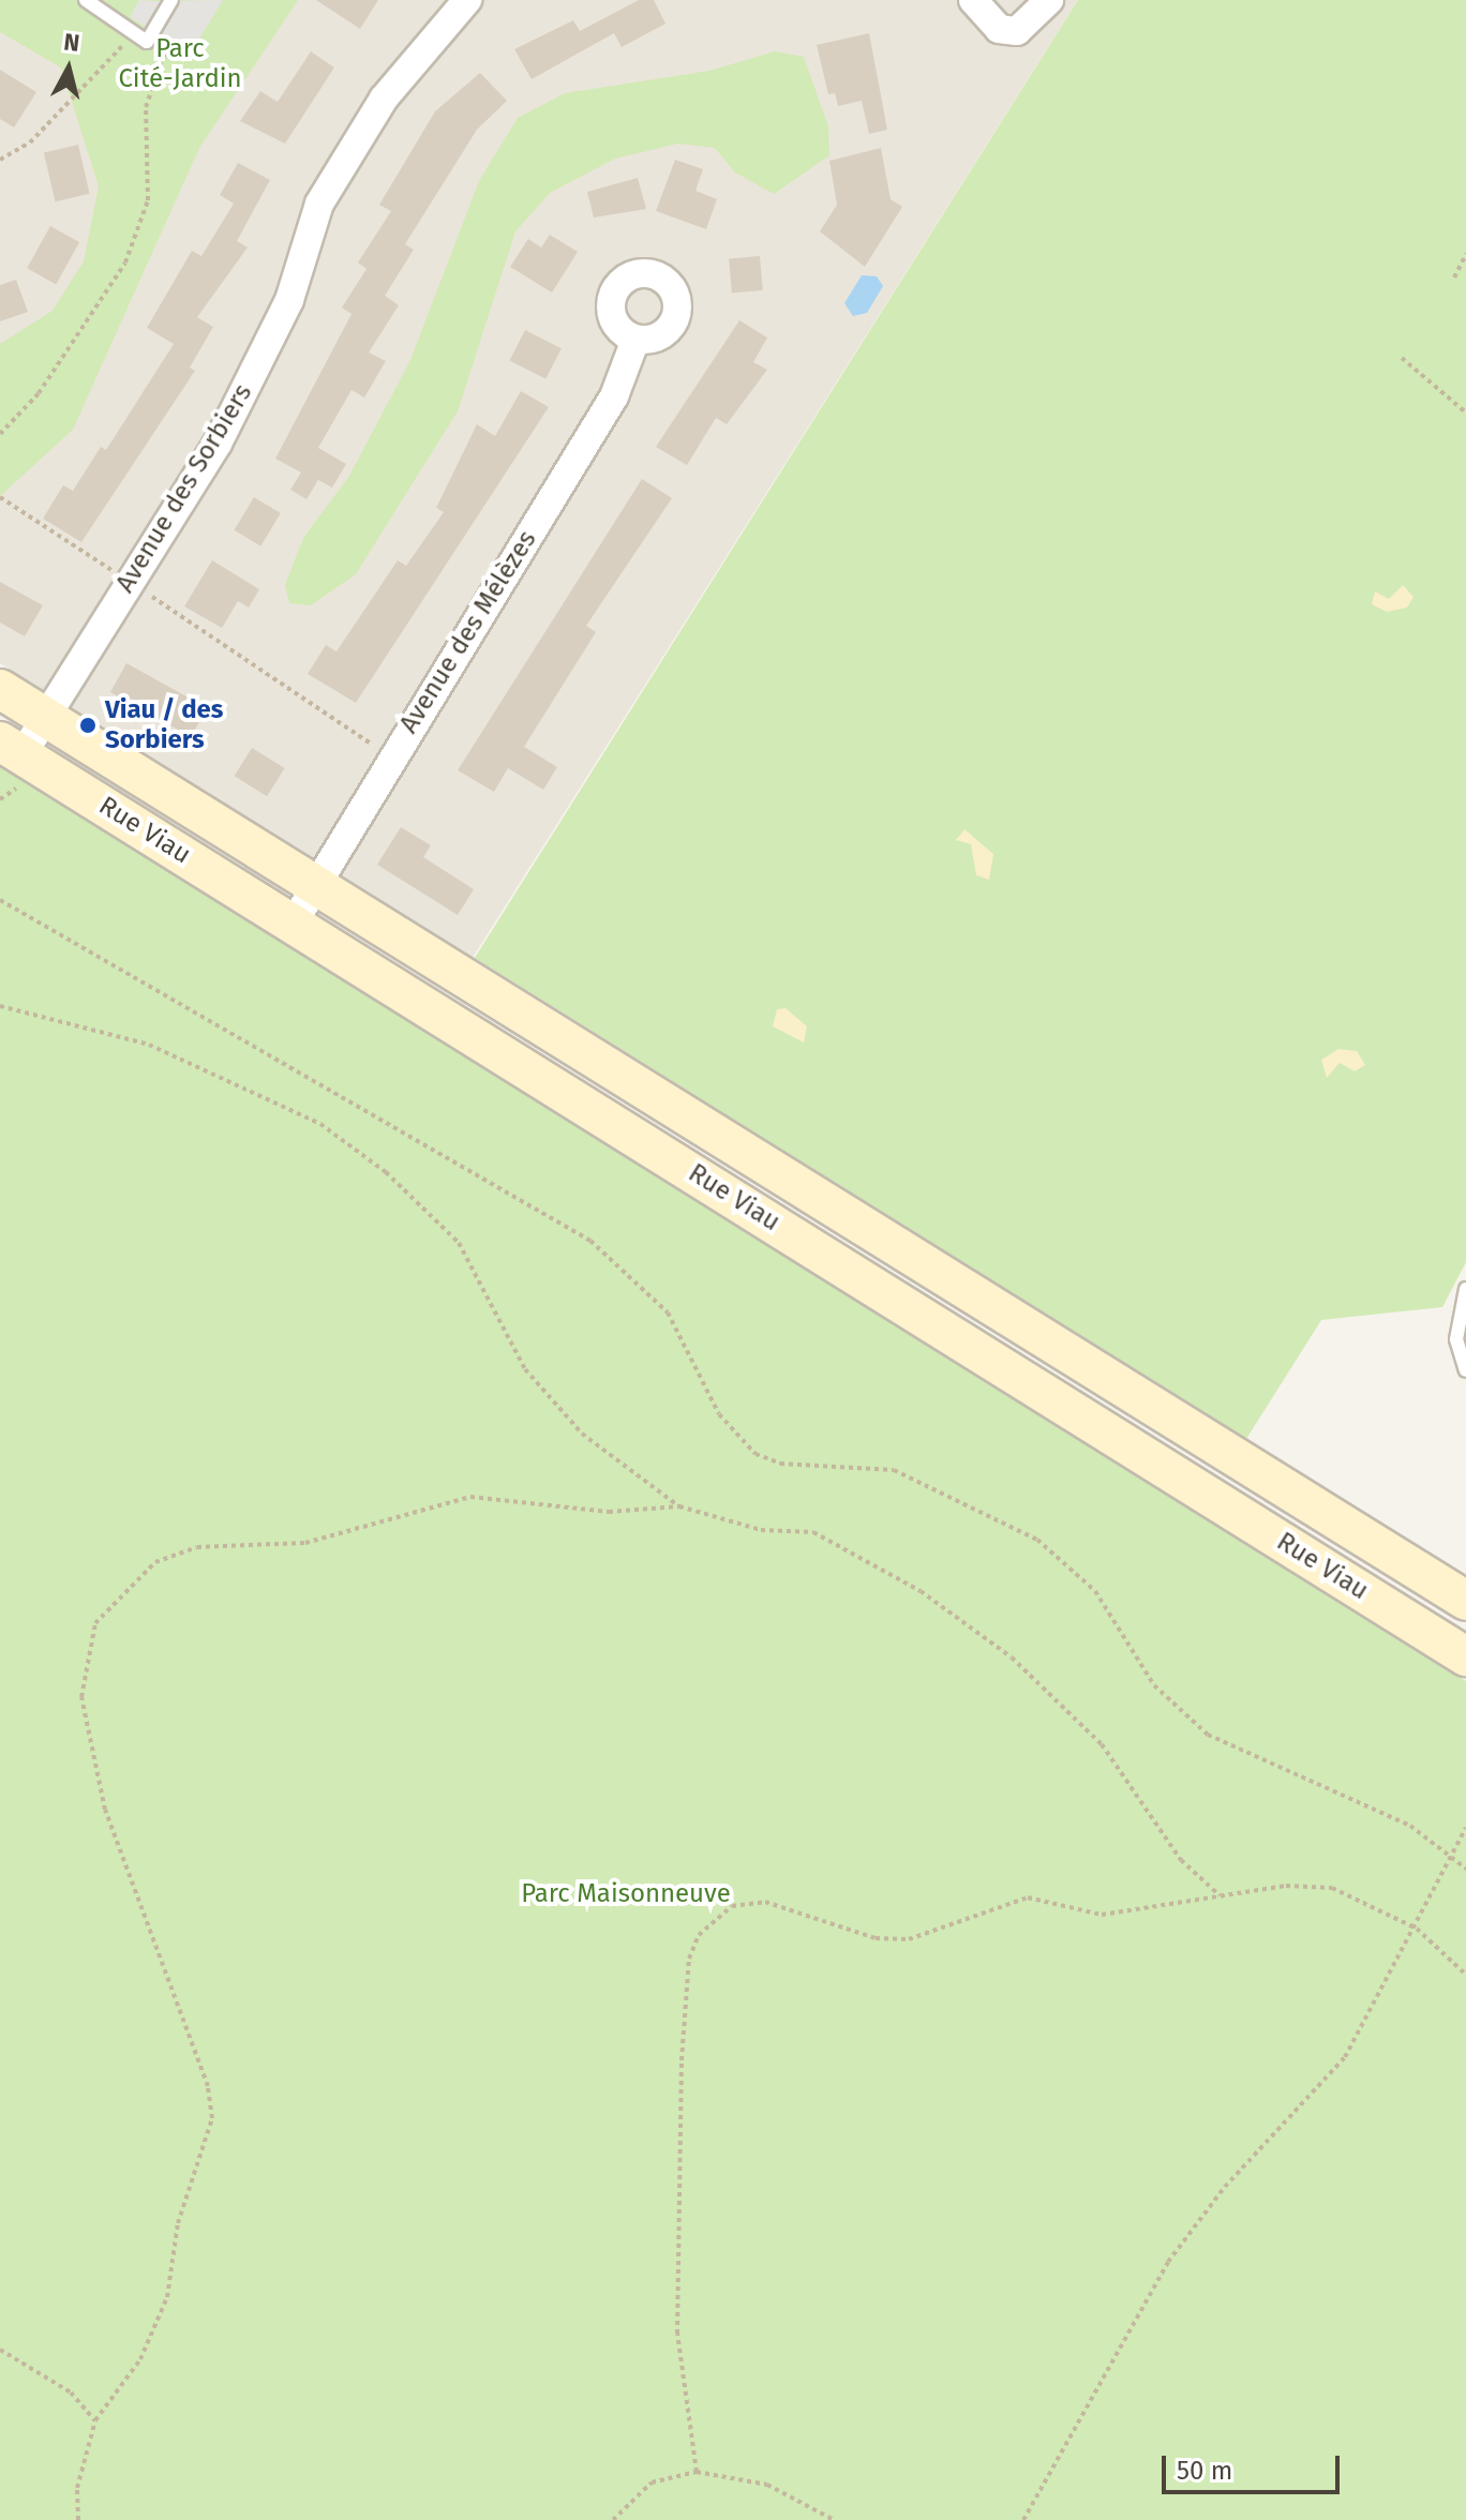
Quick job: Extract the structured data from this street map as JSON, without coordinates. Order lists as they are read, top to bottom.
{
  "streets": {
    "main road": ["Rue Viau"],
    "street": ["Avenue des Sorbiers", "Avenue des Mélèzes"]
  },
  "crossings": [
    ["Avenue des Sorbiers", "Rue Viau"],
    ["Avenue des Mélèzes", "Rue Viau"]
  ],
  "parks": ["Parc Cité-Jardin", "Parc Maisonneuve"],
  "places": ["Viau / des Sorbiers"],
  "scale_bar": "50 m",
  "north": "top"
}
